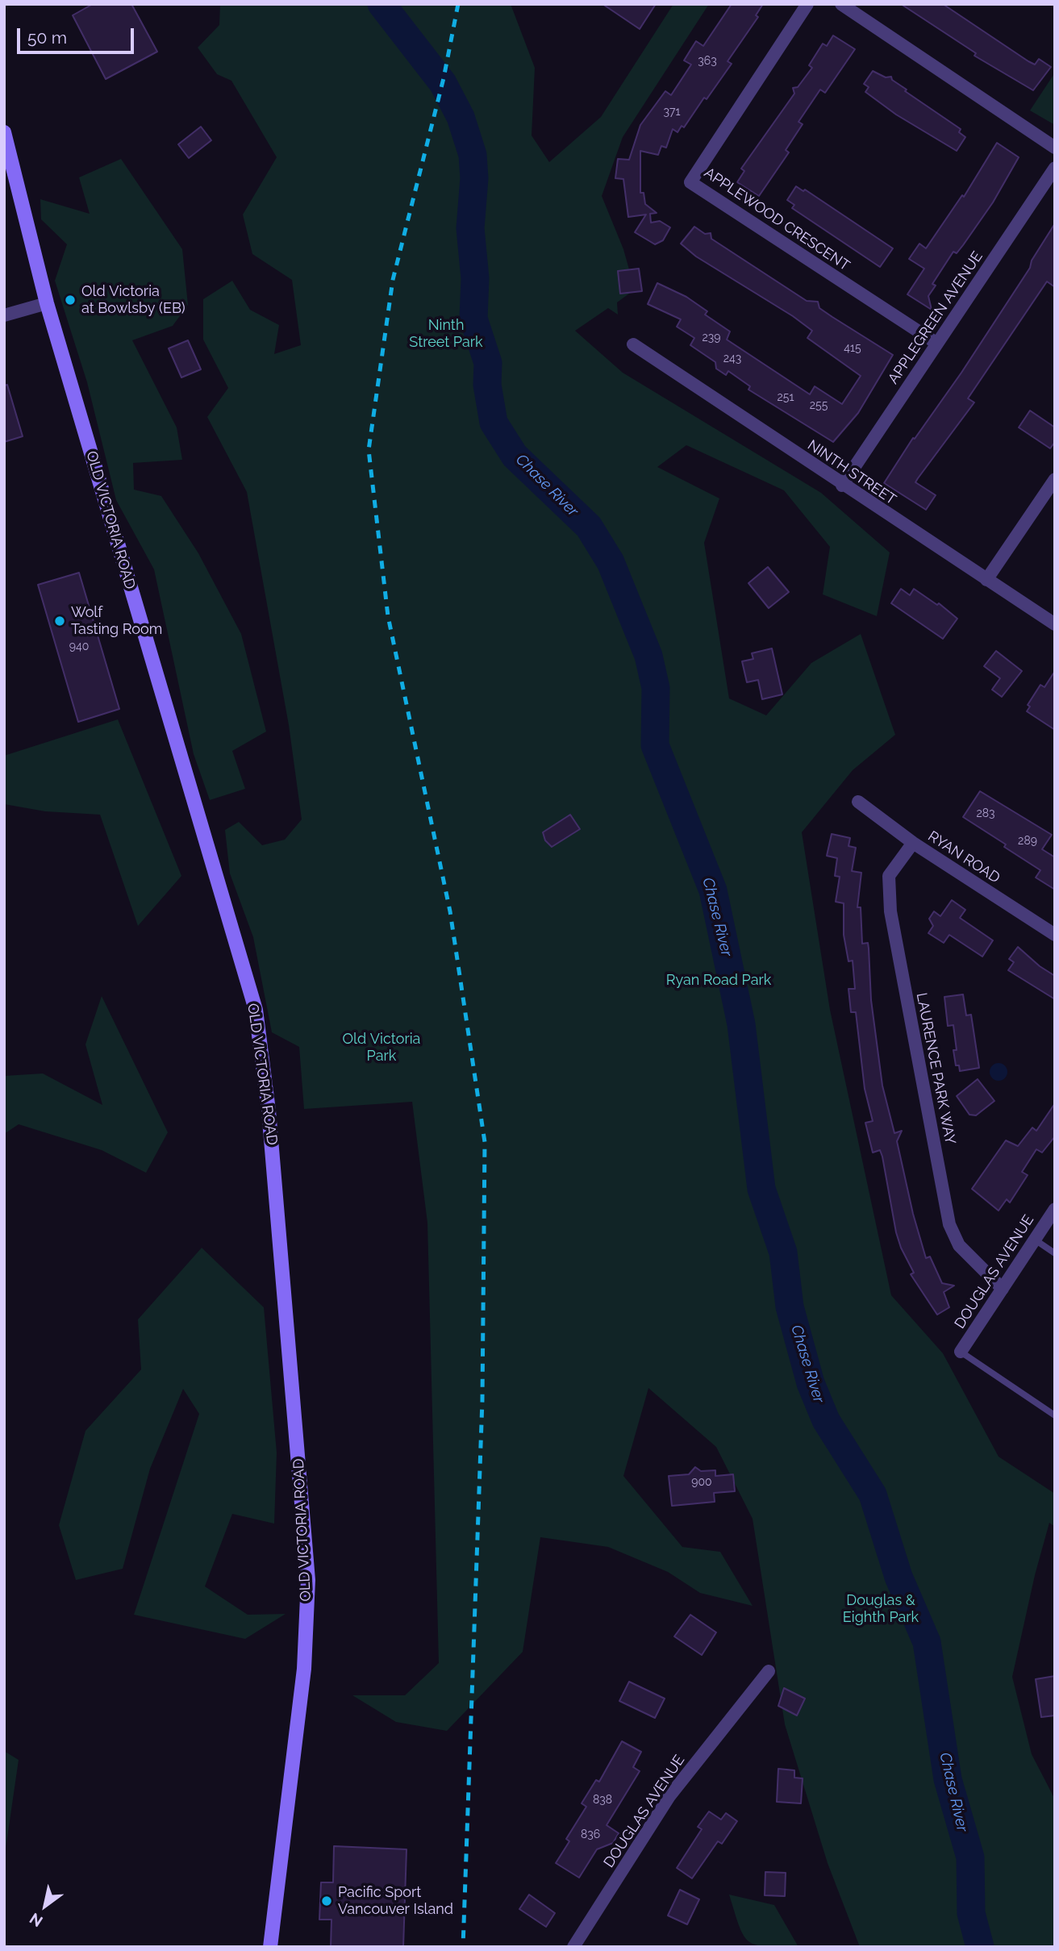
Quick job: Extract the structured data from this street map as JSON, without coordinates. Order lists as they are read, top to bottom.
{
  "streets": {
    "street": [
      "APPLEWOOD CRESCENT",
      "APPLEGREEN AVENUE",
      "NINTH STREET",
      "OLD VICTORIA ROAD",
      "RYAN ROAD",
      "LAURENCE PARK WAY",
      "DOUGLAS AVENUE"
    ]
  },
  "crossings": [
    ["APPLEWOOD CRESCENT", "APPLEGREEN AVENUE"],
    ["APPLEGREEN AVENUE", "NINTH STREET"],
    ["RYAN ROAD", "LAURENCE PARK WAY"],
    ["LAURENCE PARK WAY", "DOUGLAS AVENUE"]
  ],
  "water": ["Chase River"],
  "parks": [
    "Ninth Street Park",
    "Ryan Road Park",
    "Old Victoria Park",
    "Douglas & Eighth Park"
  ],
  "places": ["Old Victoria at Bowlsby (EB)", "Wolf Tasting Room", "Pacific Sport Vancouver Island"],
  "house_numbers": [
    "363",
    "371",
    "239",
    "415",
    "243",
    "251",
    "255",
    "940",
    "283",
    "289",
    "900",
    "838",
    "836"
  ],
  "scale_bar": "50 m",
  "north": "bottom left"
}
